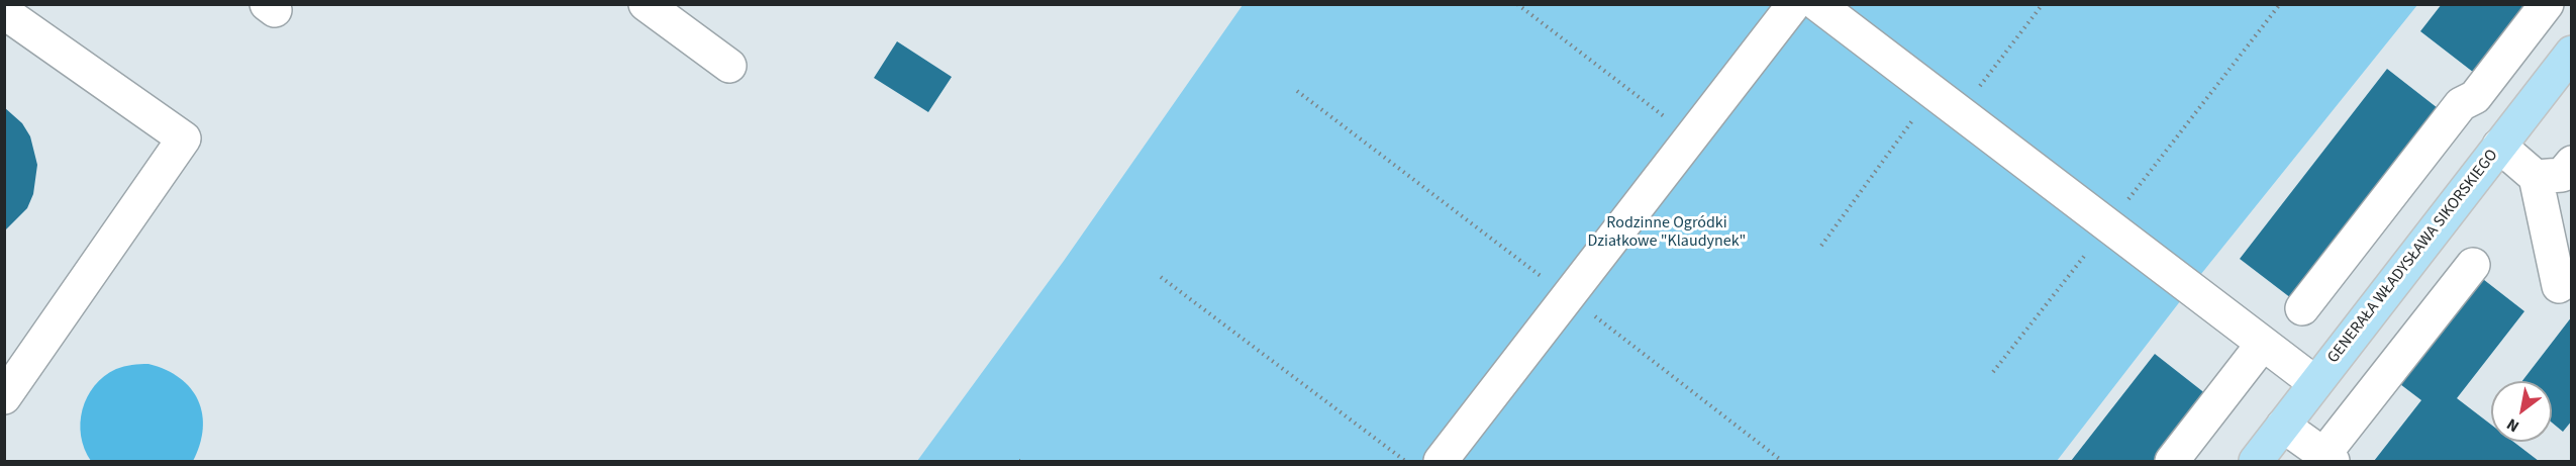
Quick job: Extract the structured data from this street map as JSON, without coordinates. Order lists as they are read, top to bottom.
{
  "streets": {
    "main road": ["GENERAŁA WŁADYSŁAWA SIKORSKIEGO"]
  },
  "parks": ["Rodzinne Ogródki Działkowe \"Klaudynek\""],
  "north": "bottom left"
}
